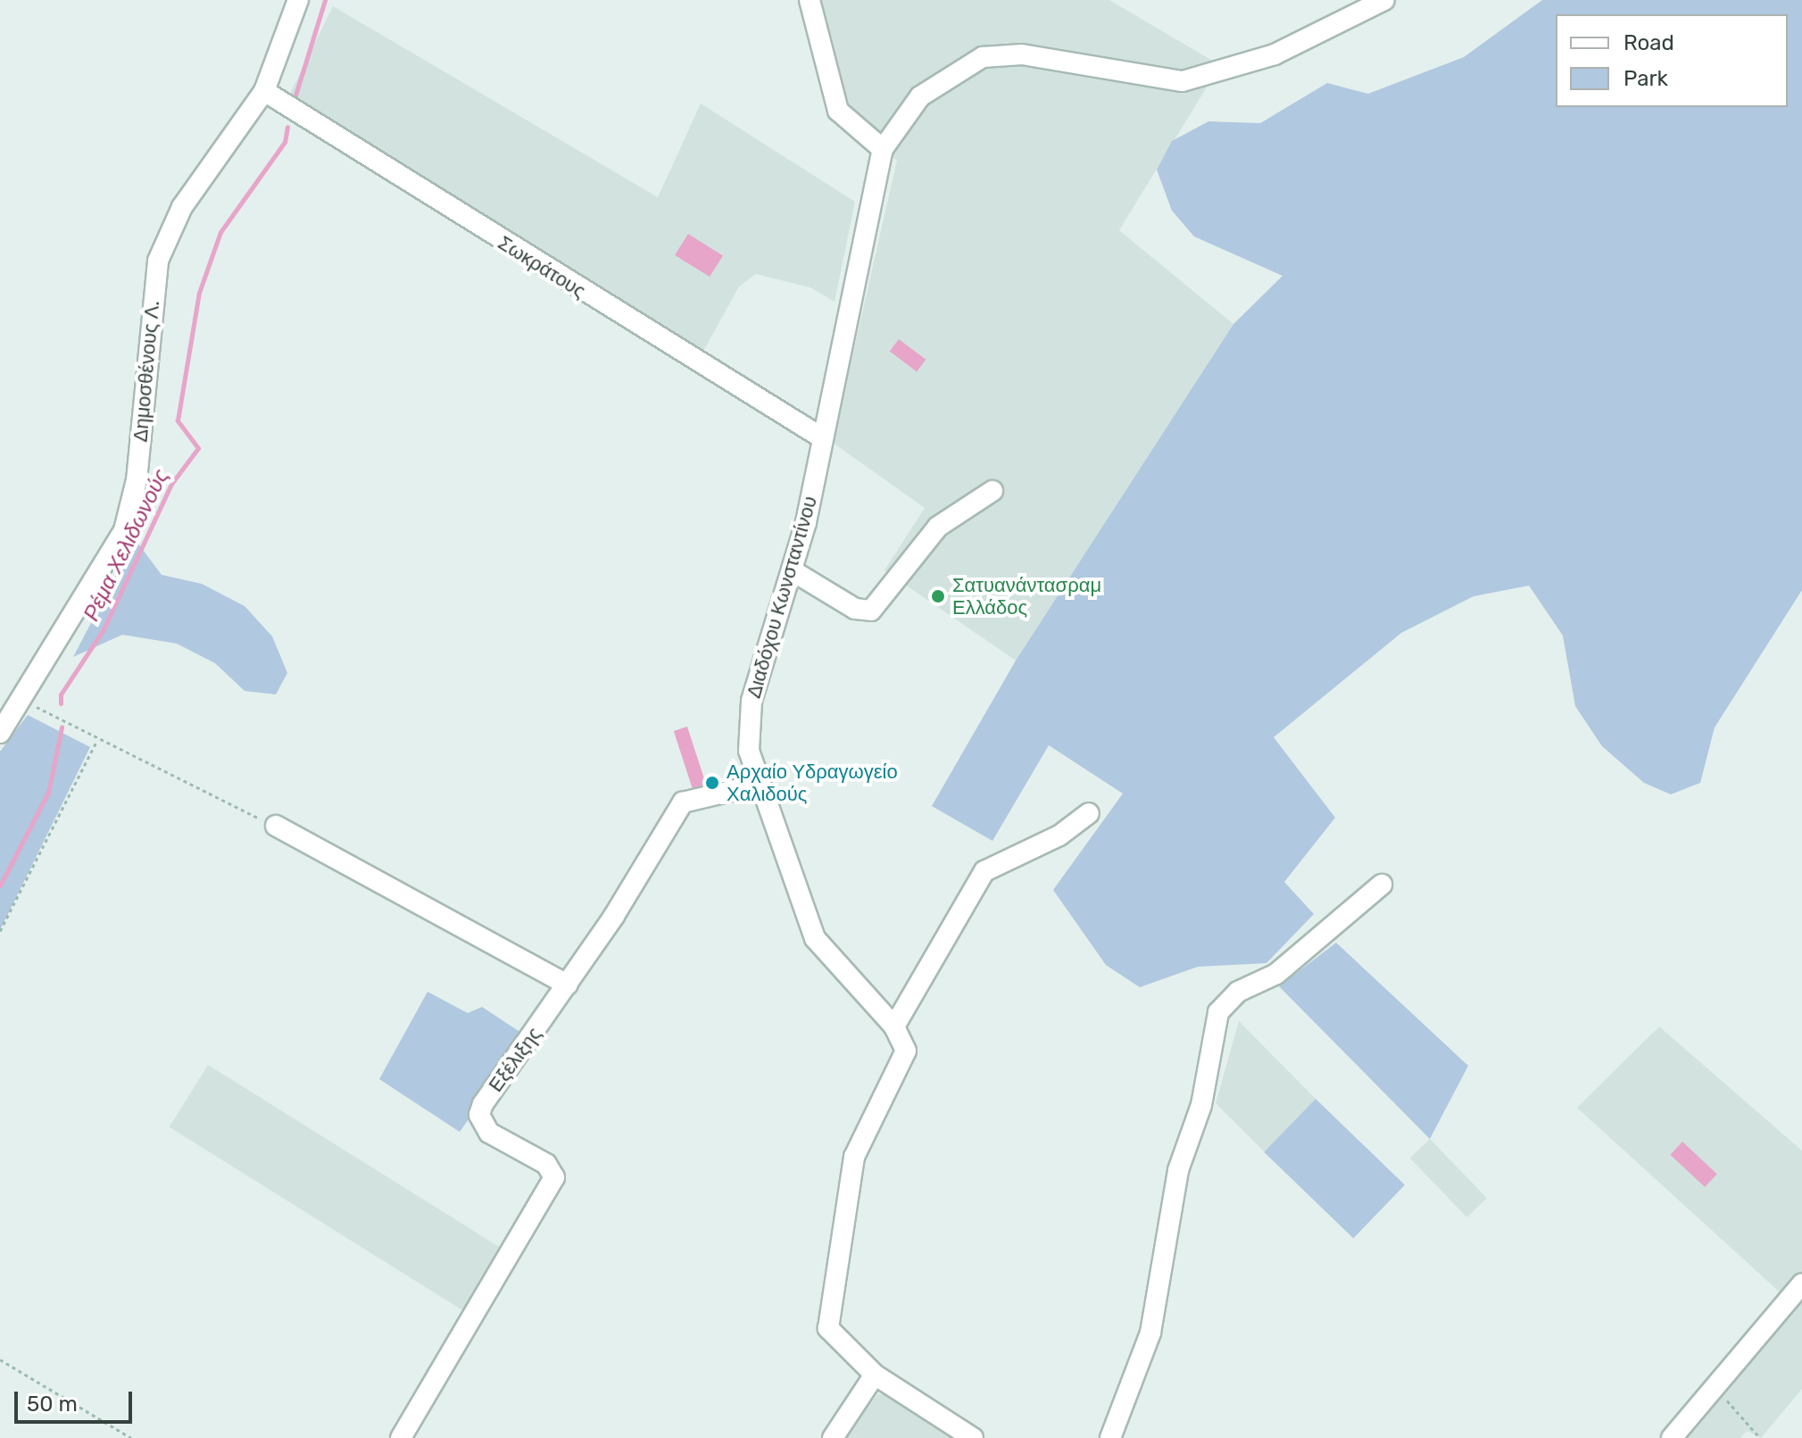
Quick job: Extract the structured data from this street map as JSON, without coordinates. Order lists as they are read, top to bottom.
{
  "streets": {
    "street": [
      "Σωκράτους",
      "Δημοσθένους Λ.",
      "Διαδόχου Κωνσταντίνου",
      "Εξέλιξης"
    ]
  },
  "crossings": [
    ["Σωκράτους", "Δημοσθένους Λ."],
    ["Σωκράτους", "Διαδόχου Κωνσταντίνου"],
    ["Διαδόχου Κωνσταντίνου", "Εξέλιξης"]
  ],
  "water": ["Ρέμα Χελιδωνούς"],
  "places": ["Σατυανάντασραμ Ελλάδος", "Αρχαίο Υδραγωγείο Χαλιδούς"],
  "legend": ["Road", "Park"],
  "scale_bar": "50 m"
}
